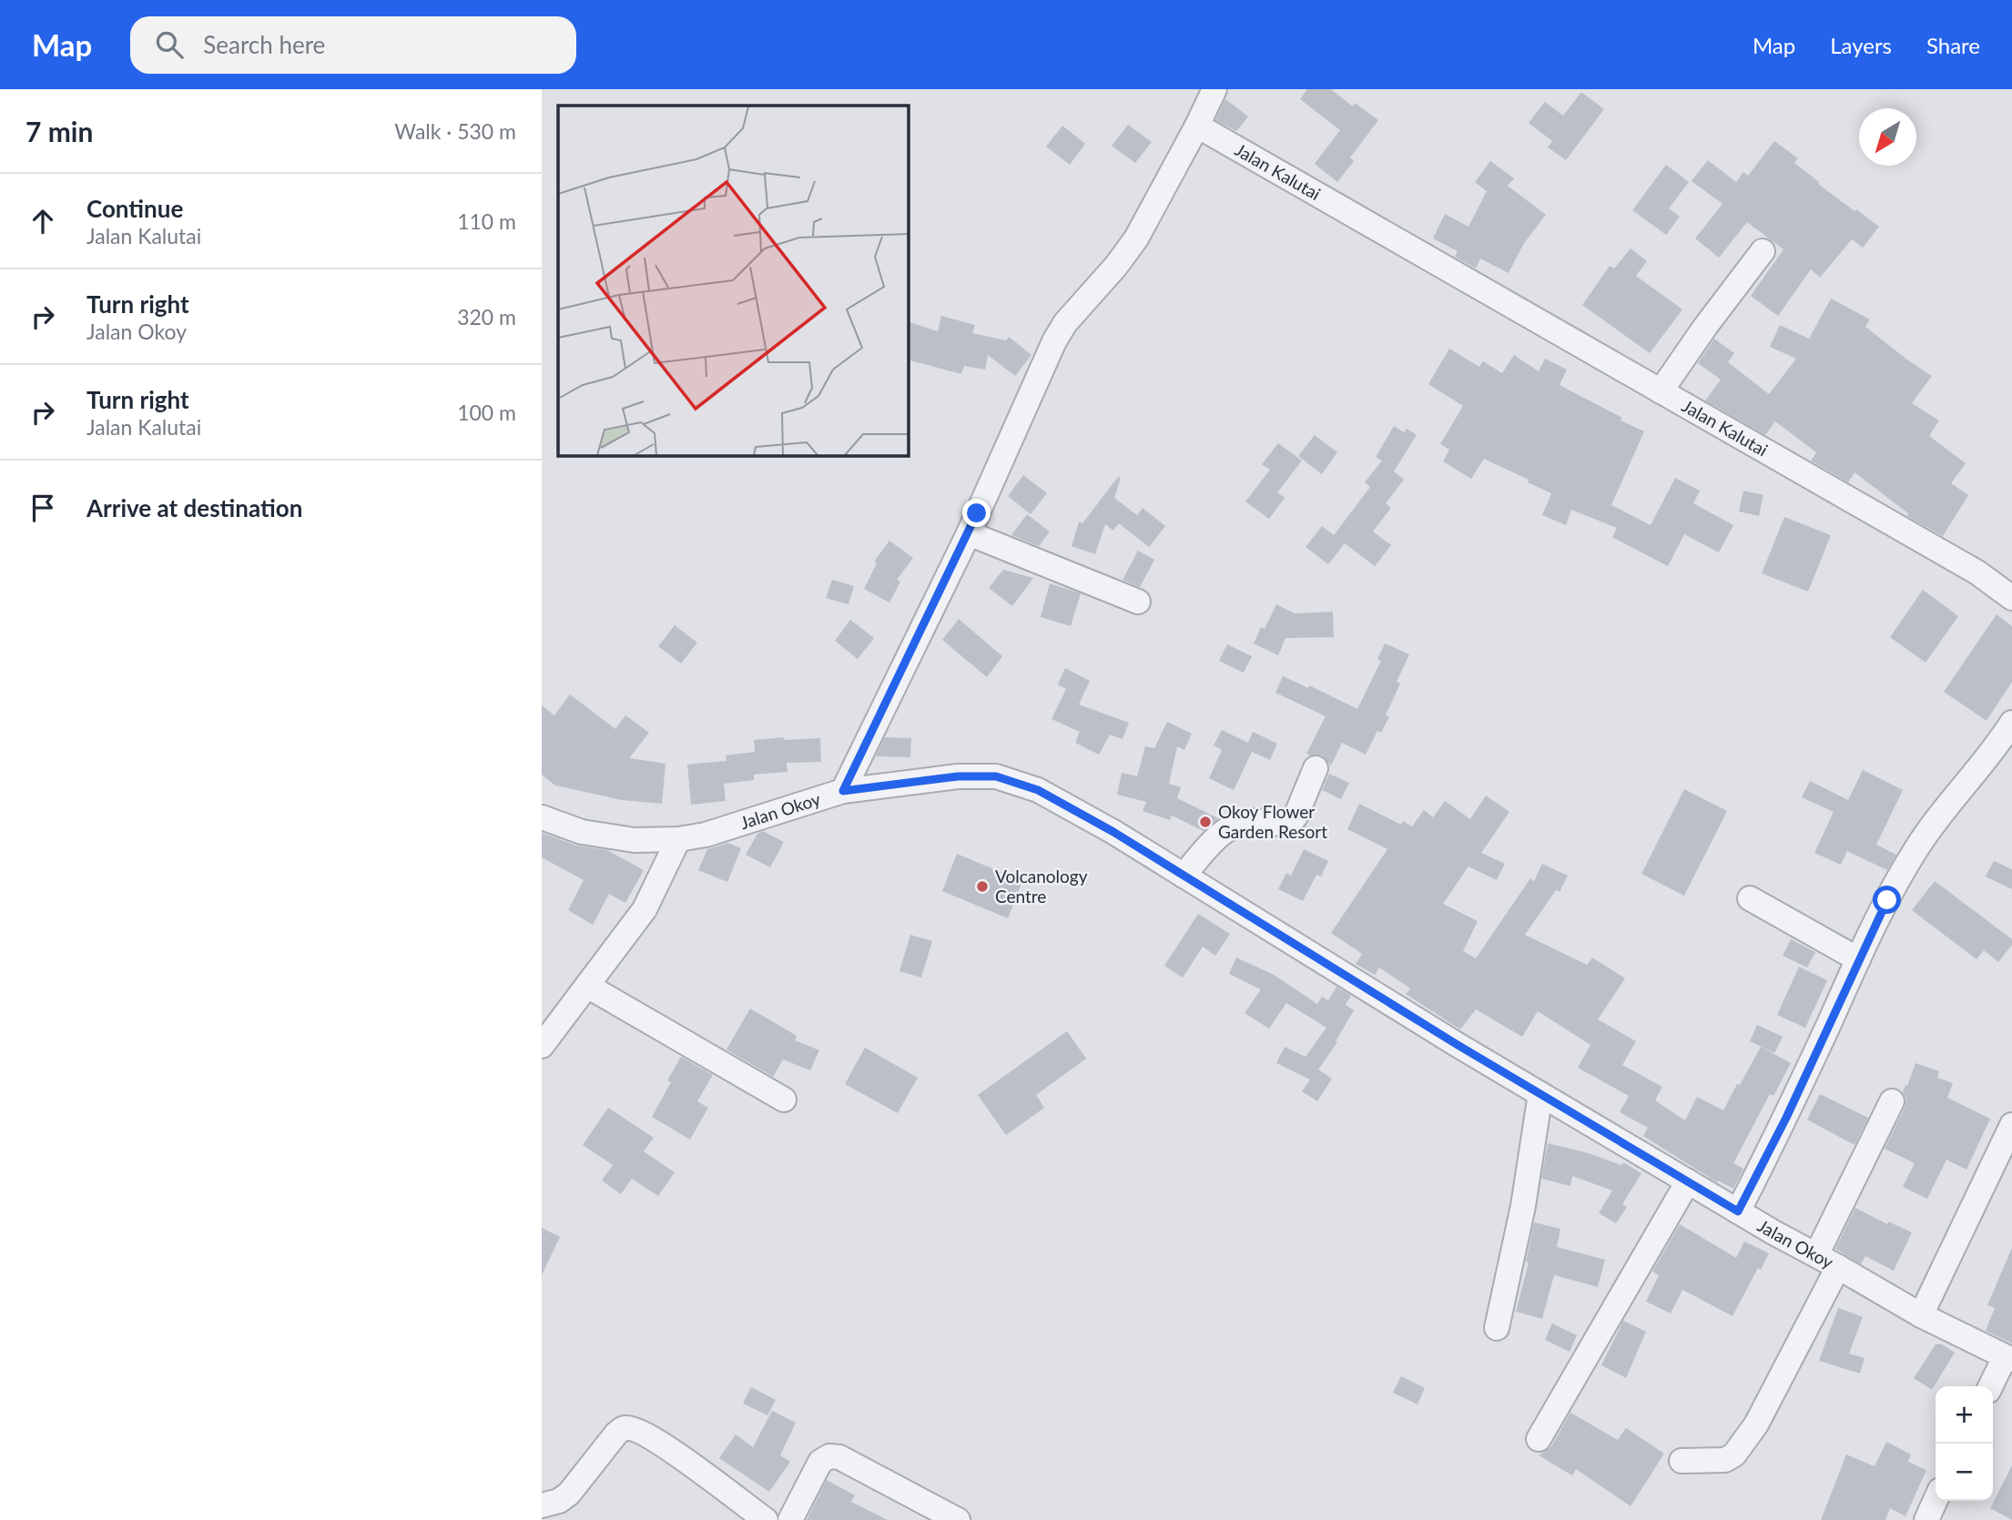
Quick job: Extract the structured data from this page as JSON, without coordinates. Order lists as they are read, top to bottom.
{
  "streets": {
    "street": ["Jalan Kalutai", "Jalan Okoy"]
  },
  "places": ["Okoy Flower Garden Resort", "Volcanology Centre"],
  "north": "bottom left",
  "page": {
    "header": "Map",
    "search": "Search here",
    "nav": ["Map", "Layers", "Share"],
    "heading": ["7 min", "Walk · 530 m"],
    "list": [
      ["Continue", "Jalan Kalutai", "110 m"],
      ["Turn right", "Jalan Okoy", "320 m"],
      ["Turn right", "Jalan Kalutai", "100 m"],
      "Arrive at destination"
    ],
    "map_buttons": ["+", "−"]
  }
}
